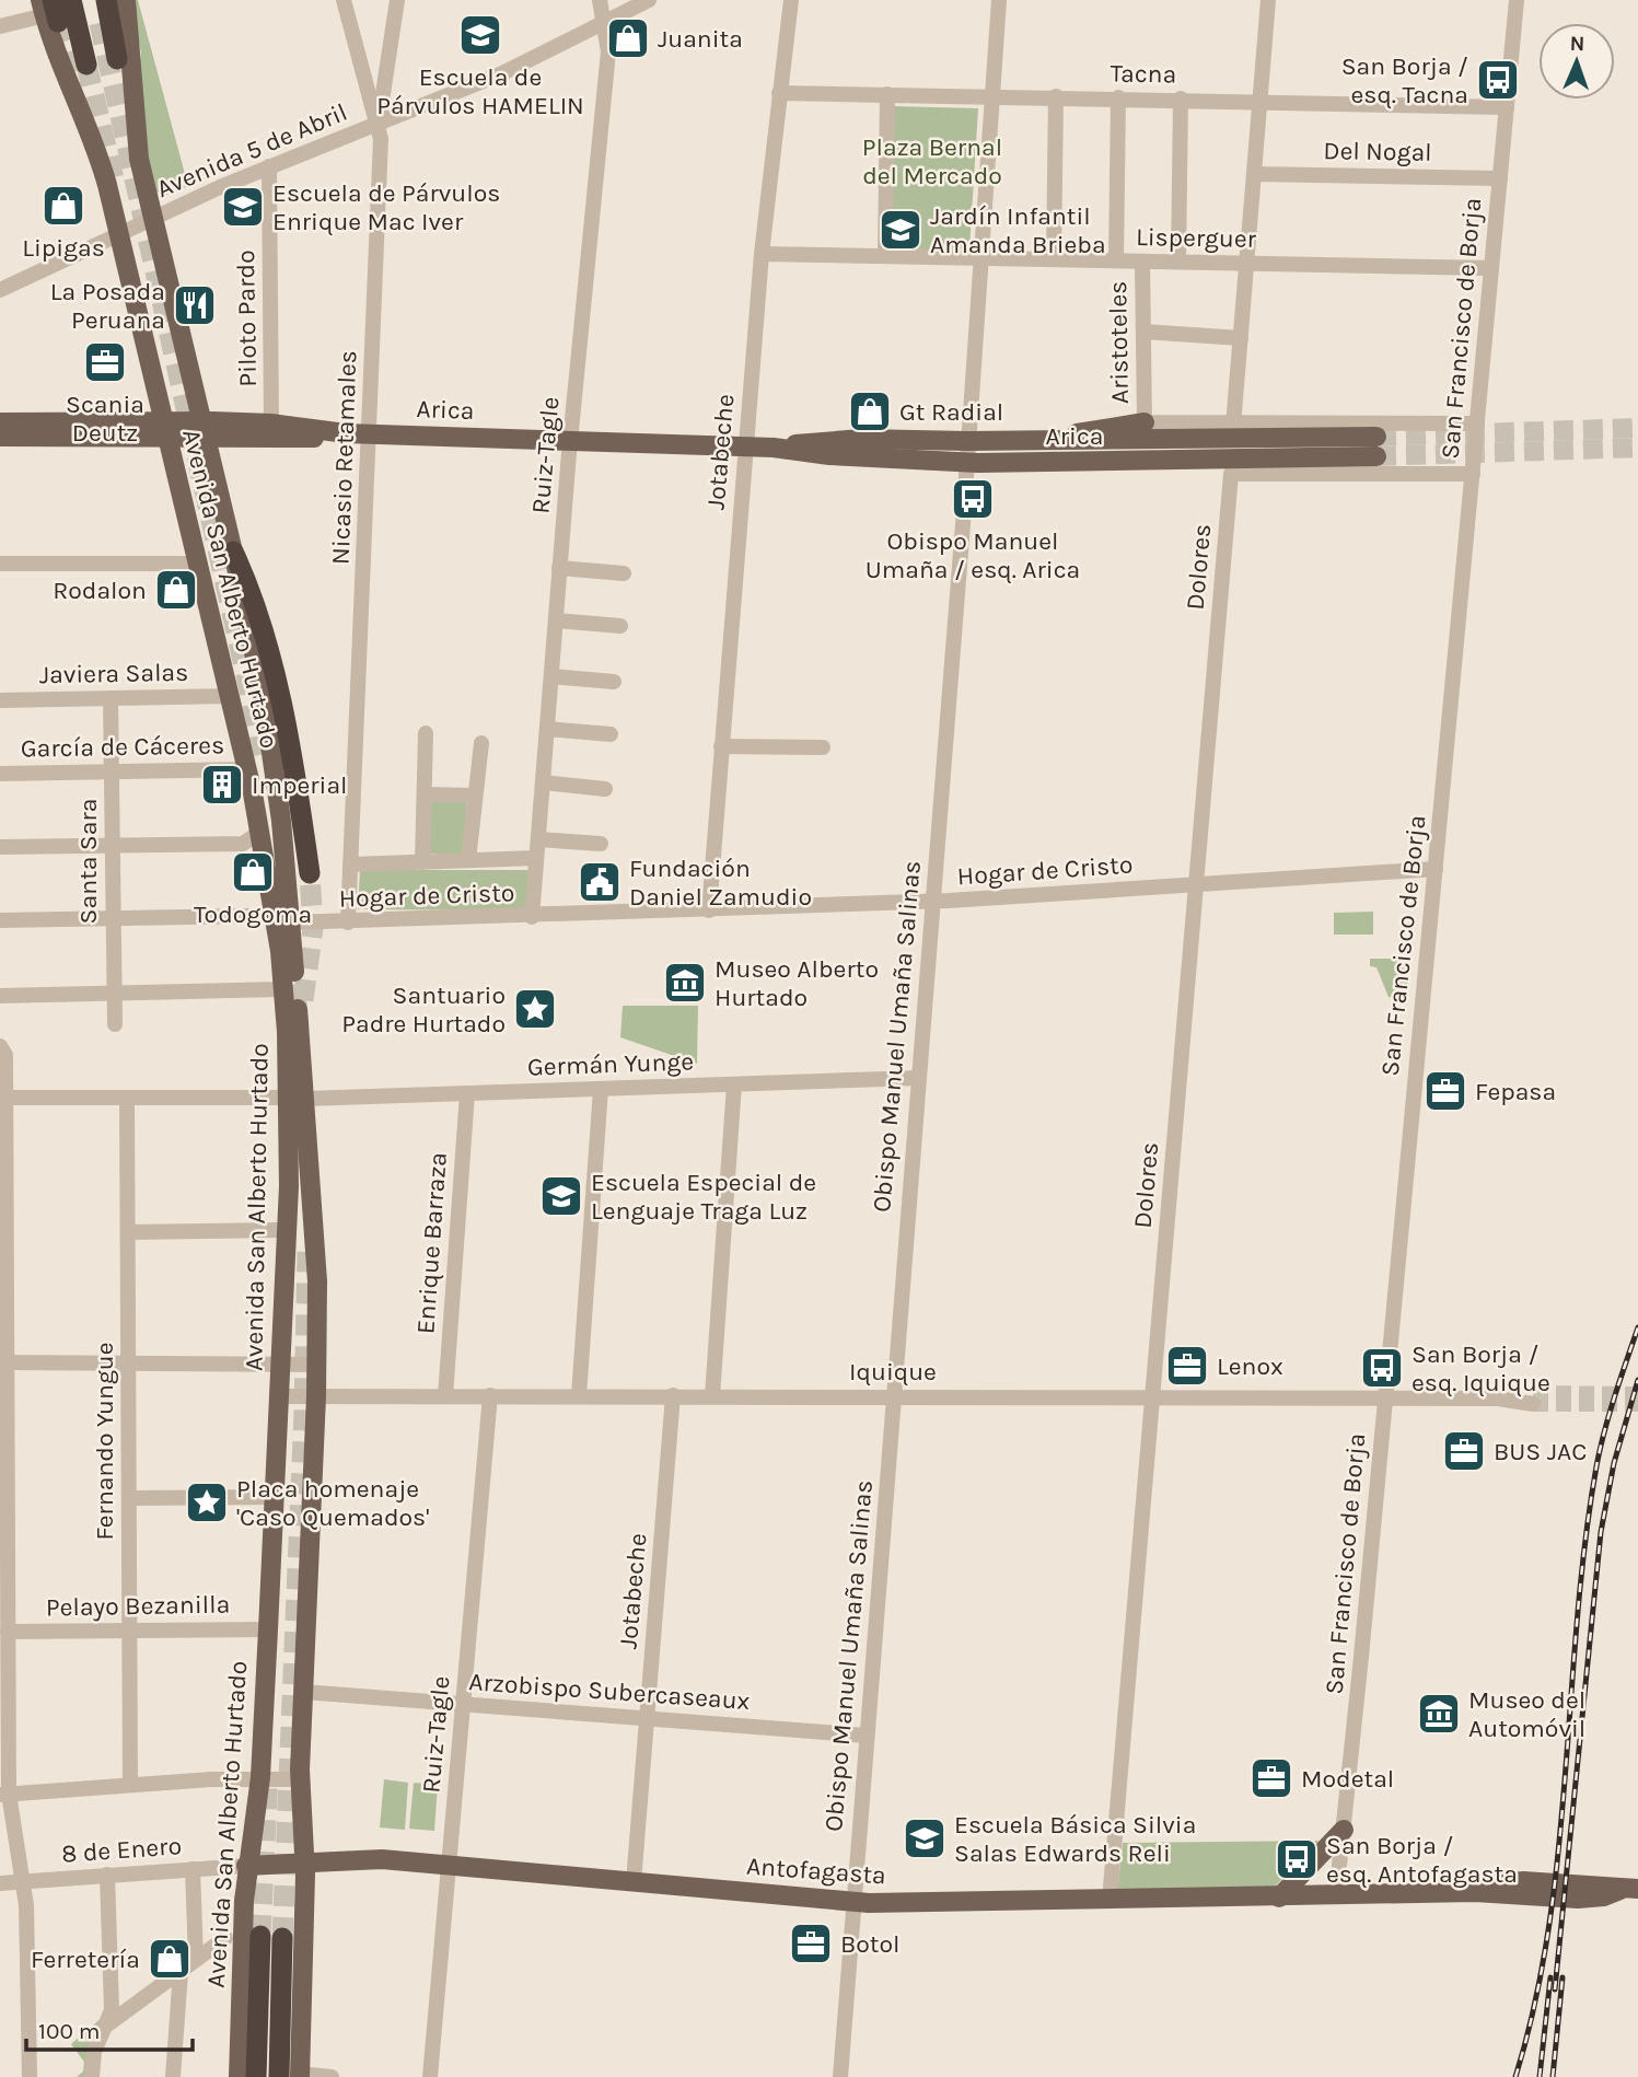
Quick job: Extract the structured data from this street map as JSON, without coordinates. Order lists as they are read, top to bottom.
{
  "streets": {
    "main road": ["Arica", "Avenida San Alberto Hurtado", "Antofagasta"],
    "street": [
      "Tacna",
      "Avenida 5 de Abril",
      "Del Nogal",
      "Lisperguer",
      "Piloto Pardo",
      "San Francisco de Borja",
      "Aristoteles",
      "Jotabeche",
      "Ruiz-Tagle",
      "Nicasio Retamales",
      "Dolores",
      "Javiera Salas",
      "García de Cáceres",
      "Santa Sara",
      "Hogar de Cristo",
      "Obispo Manuel Umaña Salinas",
      "Germán Yunge",
      "Enrique Barraza",
      "Iquique",
      "Fernando Yungue",
      "Pelayo Bezanilla",
      "Arzobispo Subercaseaux",
      "8 de Enero"
    ]
  },
  "crossings": [
    ["Tacna", "San Francisco de Borja"],
    ["Tacna", "Jotabeche"],
    ["Tacna", "Obispo Manuel Umaña Salinas"],
    ["Avenida 5 de Abril", "Piloto Pardo"],
    ["Avenida 5 de Abril", "Ruiz-Tagle"],
    ["Avenida 5 de Abril", "Nicasio Retamales"],
    ["Avenida 5 de Abril", "Avenida San Alberto Hurtado"],
    ["Del Nogal", "San Francisco de Borja"],
    ["Lisperguer", "San Francisco de Borja"],
    ["Lisperguer", "Aristoteles"],
    ["Lisperguer", "Jotabeche"],
    ["Lisperguer", "Obispo Manuel Umaña Salinas"],
    ["Piloto Pardo", "Arica"],
    ["San Francisco de Borja", "Hogar de Cristo"],
    ["San Francisco de Borja", "Iquique"],
    ["San Francisco de Borja", "Antofagasta"],
    ["Arica", "Jotabeche"],
    ["Arica", "Ruiz-Tagle"],
    ["Arica", "Nicasio Retamales"],
    ["Arica", "Avenida San Alberto Hurtado"],
    ["Arica", "Obispo Manuel Umaña Salinas"],
    ["Jotabeche", "Hogar de Cristo"],
    ["Jotabeche", "Iquique"],
    ["Jotabeche", "Arzobispo Subercaseaux"],
    ["Jotabeche", "Antofagasta"],
    ["Ruiz-Tagle", "Hogar de Cristo"],
    ["Ruiz-Tagle", "Iquique"],
    ["Ruiz-Tagle", "Arzobispo Subercaseaux"],
    ["Ruiz-Tagle", "Antofagasta"],
    ["Nicasio Retamales", "Hogar de Cristo"],
    ["Dolores", "Hogar de Cristo"],
    ["Dolores", "Iquique"],
    ["Dolores", "Antofagasta"],
    ["Avenida San Alberto Hurtado", "Javiera Salas"],
    ["Avenida San Alberto Hurtado", "García de Cáceres"],
    ["Avenida San Alberto Hurtado", "Hogar de Cristo"],
    ["Avenida San Alberto Hurtado", "Germán Yunge"],
    ["Avenida San Alberto Hurtado", "Iquique"],
    ["Avenida San Alberto Hurtado", "Pelayo Bezanilla"],
    ["Avenida San Alberto Hurtado", "Arzobispo Subercaseaux"],
    ["Avenida San Alberto Hurtado", "8 de Enero"],
    ["Avenida San Alberto Hurtado", "Antofagasta"],
    ["Javiera Salas", "Santa Sara"],
    ["García de Cáceres", "Santa Sara"],
    ["Hogar de Cristo", "Obispo Manuel Umaña Salinas"],
    ["Obispo Manuel Umaña Salinas", "Germán Yunge"],
    ["Obispo Manuel Umaña Salinas", "Iquique"],
    ["Obispo Manuel Umaña Salinas", "Arzobispo Subercaseaux"],
    ["Obispo Manuel Umaña Salinas", "Antofagasta"],
    ["Germán Yunge", "Enrique Barraza"],
    ["Germán Yunge", "Fernando Yungue"],
    ["Enrique Barraza", "Iquique"],
    ["Fernando Yungue", "Pelayo Bezanilla"],
    ["8 de Enero", "Antofagasta"]
  ],
  "parks": ["Plaza Bernal del Mercado"],
  "places": {
    "school or university": [
      "Escuela de Párvulos HAMELIN",
      "Escuela de Párvulos Enrique Mac Iver",
      "Jardín Infantil Amanda Brieba",
      "Escuela Especial de Lenguaje Traga Luz",
      "Escuela Básica Silvia Salas Edwards Reli"
    ],
    "shop": [
      "Juanita",
      "Lipigas",
      "Gt Radial",
      "Rodalon",
      "Todogoma",
      "Ferretería"
    ],
    "bus stop": [
      "San Borja / esq. Tacna",
      "Obispo Manuel Umaña / esq. Arica",
      "San Borja / esq. Iquique",
      "San Borja / esq. Antofagasta"
    ],
    "restaurant": ["La Posada Peruana"],
    "office": [
      "Scania Deutz",
      "Fepasa",
      "Lenox",
      "BUS JAC",
      "Modetal",
      "Botol"
    ],
    "building": ["Imperial"],
    "public building": ["Fundación Daniel Zamudio"],
    "museum": ["Museo Alberto Hurtado", "Museo del Automóvil"],
    "place": ["Santuario Padre Hurtado", "Placa homenaje 'Caso Quemados'"]
  },
  "scale_bar": "100 m",
  "north": "top"
}
